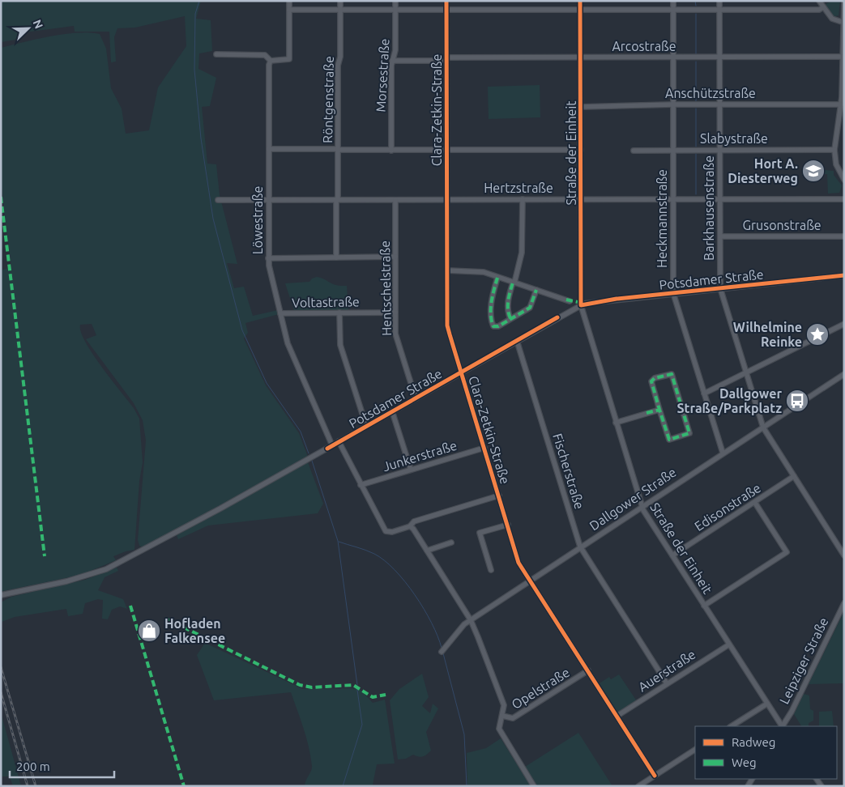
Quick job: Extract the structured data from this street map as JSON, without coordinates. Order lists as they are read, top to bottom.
{
  "streets": {
    "street": [
      "Arcostraße",
      "Morsestraße",
      "Anschützstraße",
      "Röntgenstraße",
      "Clara-Zetkin-Straße",
      "Slabystraße",
      "Straße der Einheit",
      "Hertzstraße",
      "Barkhausenstraße",
      "Heckmannstraße",
      "Löwestraße",
      "Grusonstraße",
      "Potsdamer Straße",
      "Hentschelstraße",
      "Voltastraße",
      "Junkerstraße",
      "Fischerstraße",
      "Dallgower Straße",
      "Edisonstraße",
      "Leipziger Straße",
      "Auerstraße",
      "Opelstraße"
    ]
  },
  "crossings": [
    ["Arcostraße", "Morsestraße"],
    ["Arcostraße", "Clara-Zetkin-Straße"],
    ["Arcostraße", "Straße der Einheit"],
    ["Arcostraße", "Barkhausenstraße"],
    ["Arcostraße", "Heckmannstraße"],
    ["Anschützstraße", "Straße der Einheit"],
    ["Anschützstraße", "Barkhausenstraße"],
    ["Anschützstraße", "Heckmannstraße"],
    ["Röntgenstraße", "Hertzstraße"],
    ["Clara-Zetkin-Straße", "Hertzstraße"],
    ["Clara-Zetkin-Straße", "Potsdamer Straße"],
    ["Clara-Zetkin-Straße", "Junkerstraße"],
    ["Clara-Zetkin-Straße", "Dallgower Straße"],
    ["Clara-Zetkin-Straße", "Auerstraße"],
    ["Clara-Zetkin-Straße", "Opelstraße"],
    ["Slabystraße", "Barkhausenstraße"],
    ["Slabystraße", "Heckmannstraße"],
    ["Straße der Einheit", "Hertzstraße"],
    ["Straße der Einheit", "Potsdamer Straße"],
    ["Straße der Einheit", "Dallgower Straße"],
    ["Straße der Einheit", "Edisonstraße"],
    ["Straße der Einheit", "Auerstraße"],
    ["Hertzstraße", "Barkhausenstraße"],
    ["Hertzstraße", "Heckmannstraße"],
    ["Hertzstraße", "Löwestraße"],
    ["Hertzstraße", "Hentschelstraße"],
    ["Barkhausenstraße", "Grusonstraße"],
    ["Barkhausenstraße", "Potsdamer Straße"],
    ["Barkhausenstraße", "Dallgower Straße"],
    ["Barkhausenstraße", "Edisonstraße"],
    ["Heckmannstraße", "Potsdamer Straße"],
    ["Heckmannstraße", "Dallgower Straße"],
    ["Löwestraße", "Potsdamer Straße"],
    ["Löwestraße", "Voltastraße"],
    ["Potsdamer Straße", "Hentschelstraße"],
    ["Potsdamer Straße", "Fischerstraße"],
    ["Hentschelstraße", "Voltastraße"],
    ["Fischerstraße", "Dallgower Straße"],
    ["Fischerstraße", "Auerstraße"]
  ],
  "places": {
    "school or university": ["Hort A. Diesterweg"],
    "place": ["Wilhelmine Reinke"],
    "bus stop": ["Dallgower Straße/Parkplatz"],
    "shop": ["Hofladen Falkensee"]
  },
  "legend": ["Radweg", "Weg"],
  "scale_bar": "200 m",
  "north": "top right"
}
